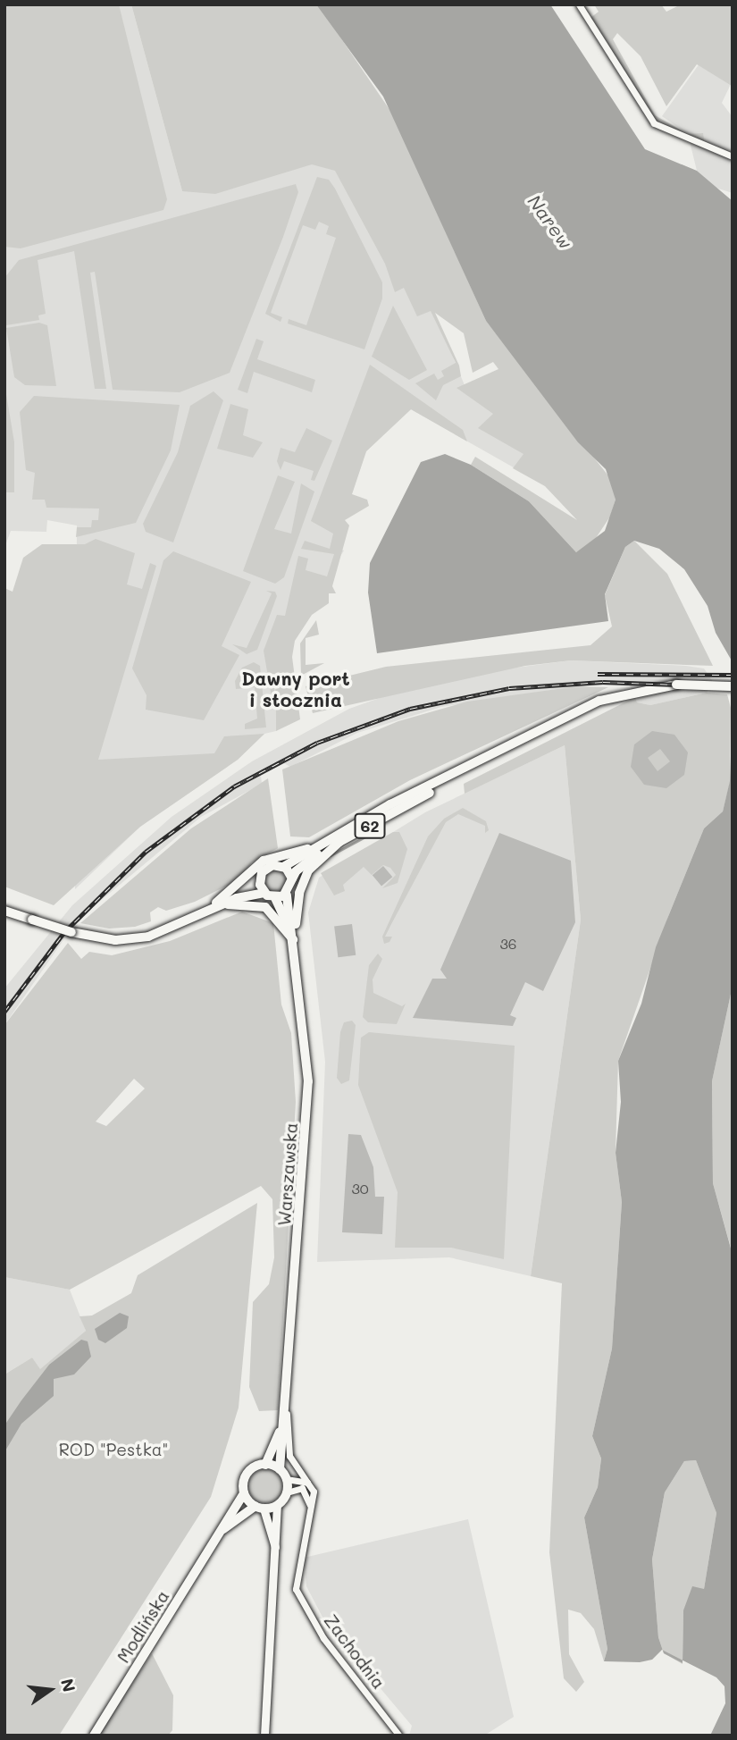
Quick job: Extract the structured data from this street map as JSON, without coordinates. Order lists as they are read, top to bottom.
{
  "streets": {
    "main road": ["62", "Warszawska", "Modlińska"],
    "street": ["Zachodnia"]
  },
  "crossings": [
    ["62", "Warszawska"],
    ["Warszawska", "Modlińska"],
    ["Warszawska", "Zachodnia"]
  ],
  "districts": ["Dawny port i stocznia"],
  "water": ["Narew"],
  "parks": ["ROD \"Pestka\""],
  "house_numbers": ["36", "30"],
  "north": "right"
}
